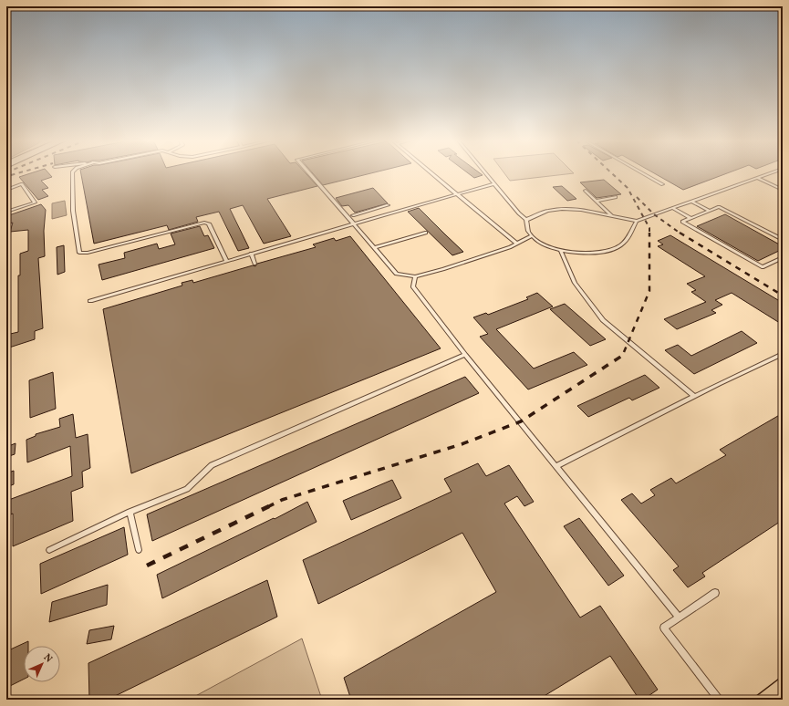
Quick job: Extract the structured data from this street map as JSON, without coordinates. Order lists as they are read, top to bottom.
{
  "north": "top right"
}
